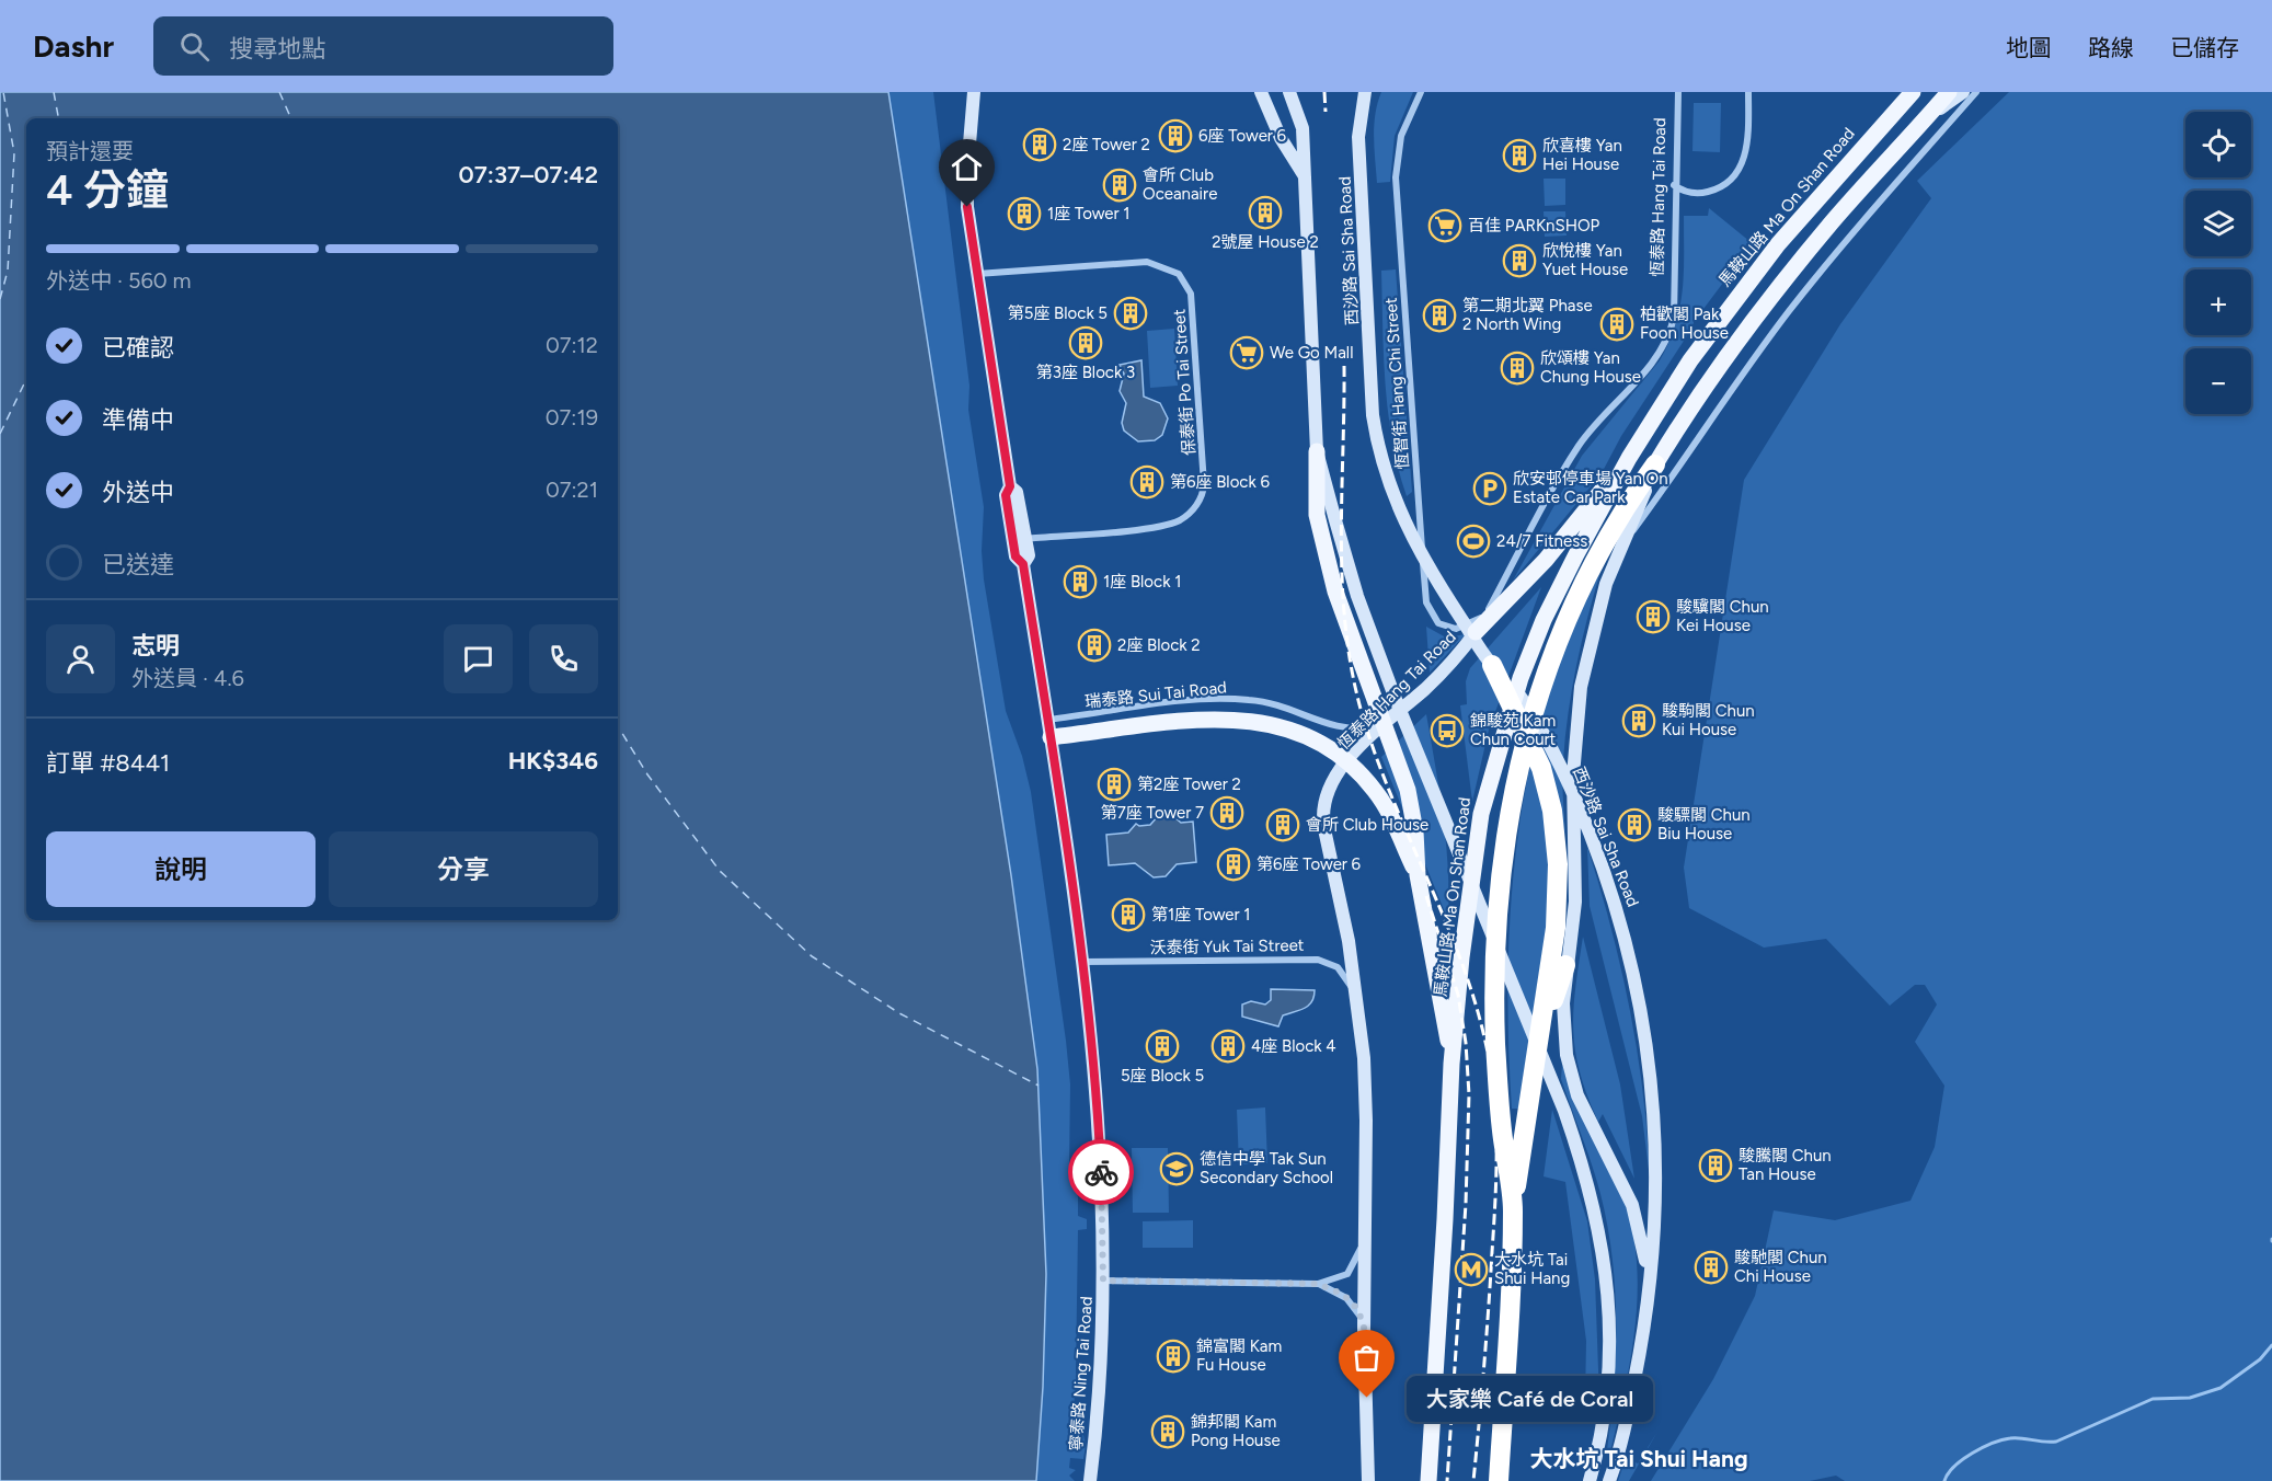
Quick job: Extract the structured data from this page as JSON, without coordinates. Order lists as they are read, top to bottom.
{
  "streets": {
    "main road": [
      "恆泰路 Hang Tai Road",
      "馬鞍山路 Ma On Shan Road",
      "西沙路 Sai Sha Road",
      "寧泰路 Ning Tai Road"
    ],
    "street": [
      "保泰街 Po Tai Street",
      "恆智街 Hang Chi Street",
      "瑞泰路 Sui Tai Road",
      "沃泰街 Yuk Tai Street"
    ]
  },
  "crossings": [
    ["恆泰路 Hang Tai Road", "恆智街 Hang Chi Street"],
    ["恆泰路 Hang Tai Road", "瑞泰路 Sui Tai Road"],
    ["恆泰路 Hang Tai Road", "沃泰街 Yuk Tai Street"],
    ["保泰街 Po Tai Street", "寧泰路 Ning Tai Road"],
    ["瑞泰路 Sui Tai Road", "寧泰路 Ning Tai Road"],
    ["沃泰街 Yuk Tai Street", "寧泰路 Ning Tai Road"]
  ],
  "districts": ["大水坑 Tai Shui Hang"],
  "places": {
    "building": [
      "6座 Tower 6",
      "2座 Tower 2",
      "欣喜樓 Yan Hei House",
      "會所 Club Oceanaire",
      "2號屋 House 2",
      "1座 Tower 1",
      "欣悅樓 Yan Yuet House",
      "第5座 Block 5",
      "第二期北翼 Phase 2 North Wing",
      "柏歡閣 Pak Foon House",
      "第3座 Block 3",
      "欣頌樓 Yan Chung House",
      "第6座 Block 6",
      "1座 Block 1",
      "駿驥閣 Chun Kei House",
      "2座 Block 2",
      "駿駒閣 Chun Kui House",
      "第2座 Tower 2",
      "第7座 Tower 7",
      "會所 Club House",
      "駿驃閣 Chun Biu House",
      "第6座 Tower 6",
      "第1座 Tower 1",
      "5座 Block 5",
      "4座 Block 4",
      "駿騰閣 Chun Tan House",
      "駿馳閣 Chun Chi House",
      "錦富閣 Kam Fu House",
      "錦邦閣 Kam Pong House"
    ],
    "supermarket": ["百佳 PARKnSHOP", "We Go Mall"],
    "parking": ["欣安邨停車場 Yan On Estate Car Park"],
    "sports": ["24/7 Fitness"],
    "bus stop": ["錦駿苑 Kam Chun Court"],
    "school or university": ["德信中學 Tak Sun Secondary School"],
    "metro station": ["大水坑 Tai Shui Hang"],
    "other": ["大家樂 Café de Coral"]
  },
  "page": {
    "header": "Dashr",
    "search": "搜尋地點",
    "nav": ["地圖", "路線", "已儲存"],
    "map_buttons": ["+", "−"],
    "heading": ["4 分鐘", "預計還要", "07:37–07:42"],
    "panel": [
      "志明",
      "外送員 · 4.6",
      "訂單 #8441",
      "HK$346"
    ],
    "bar": "外送中 · 560 m",
    "list": [
      ["已確認", "07:12"],
      ["準備中", "07:19"],
      ["外送中", "07:21"],
      "已送達"
    ],
    "buttons": ["說明", "分享"],
    "bubble": "大家樂 Café de Coral"
  }
}
